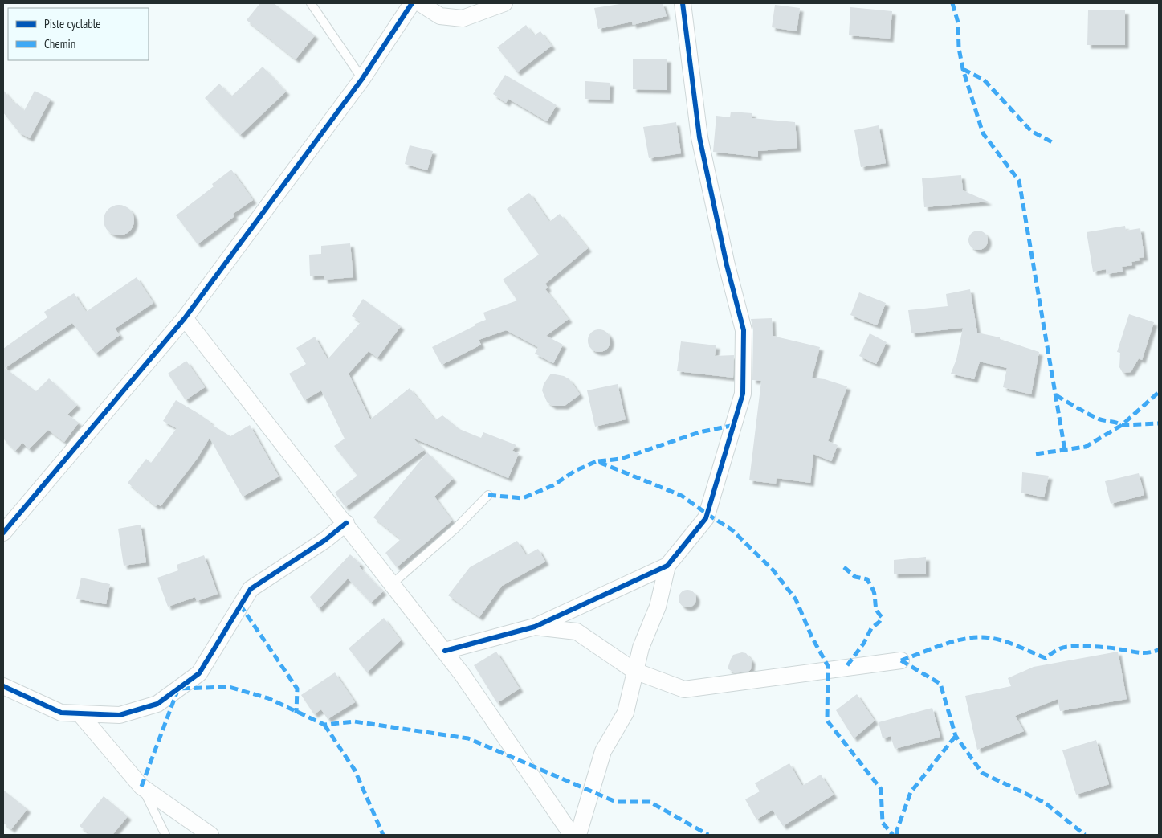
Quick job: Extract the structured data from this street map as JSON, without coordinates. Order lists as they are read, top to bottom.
{
  "legend": ["Piste cyclable", "Chemin"]
}
